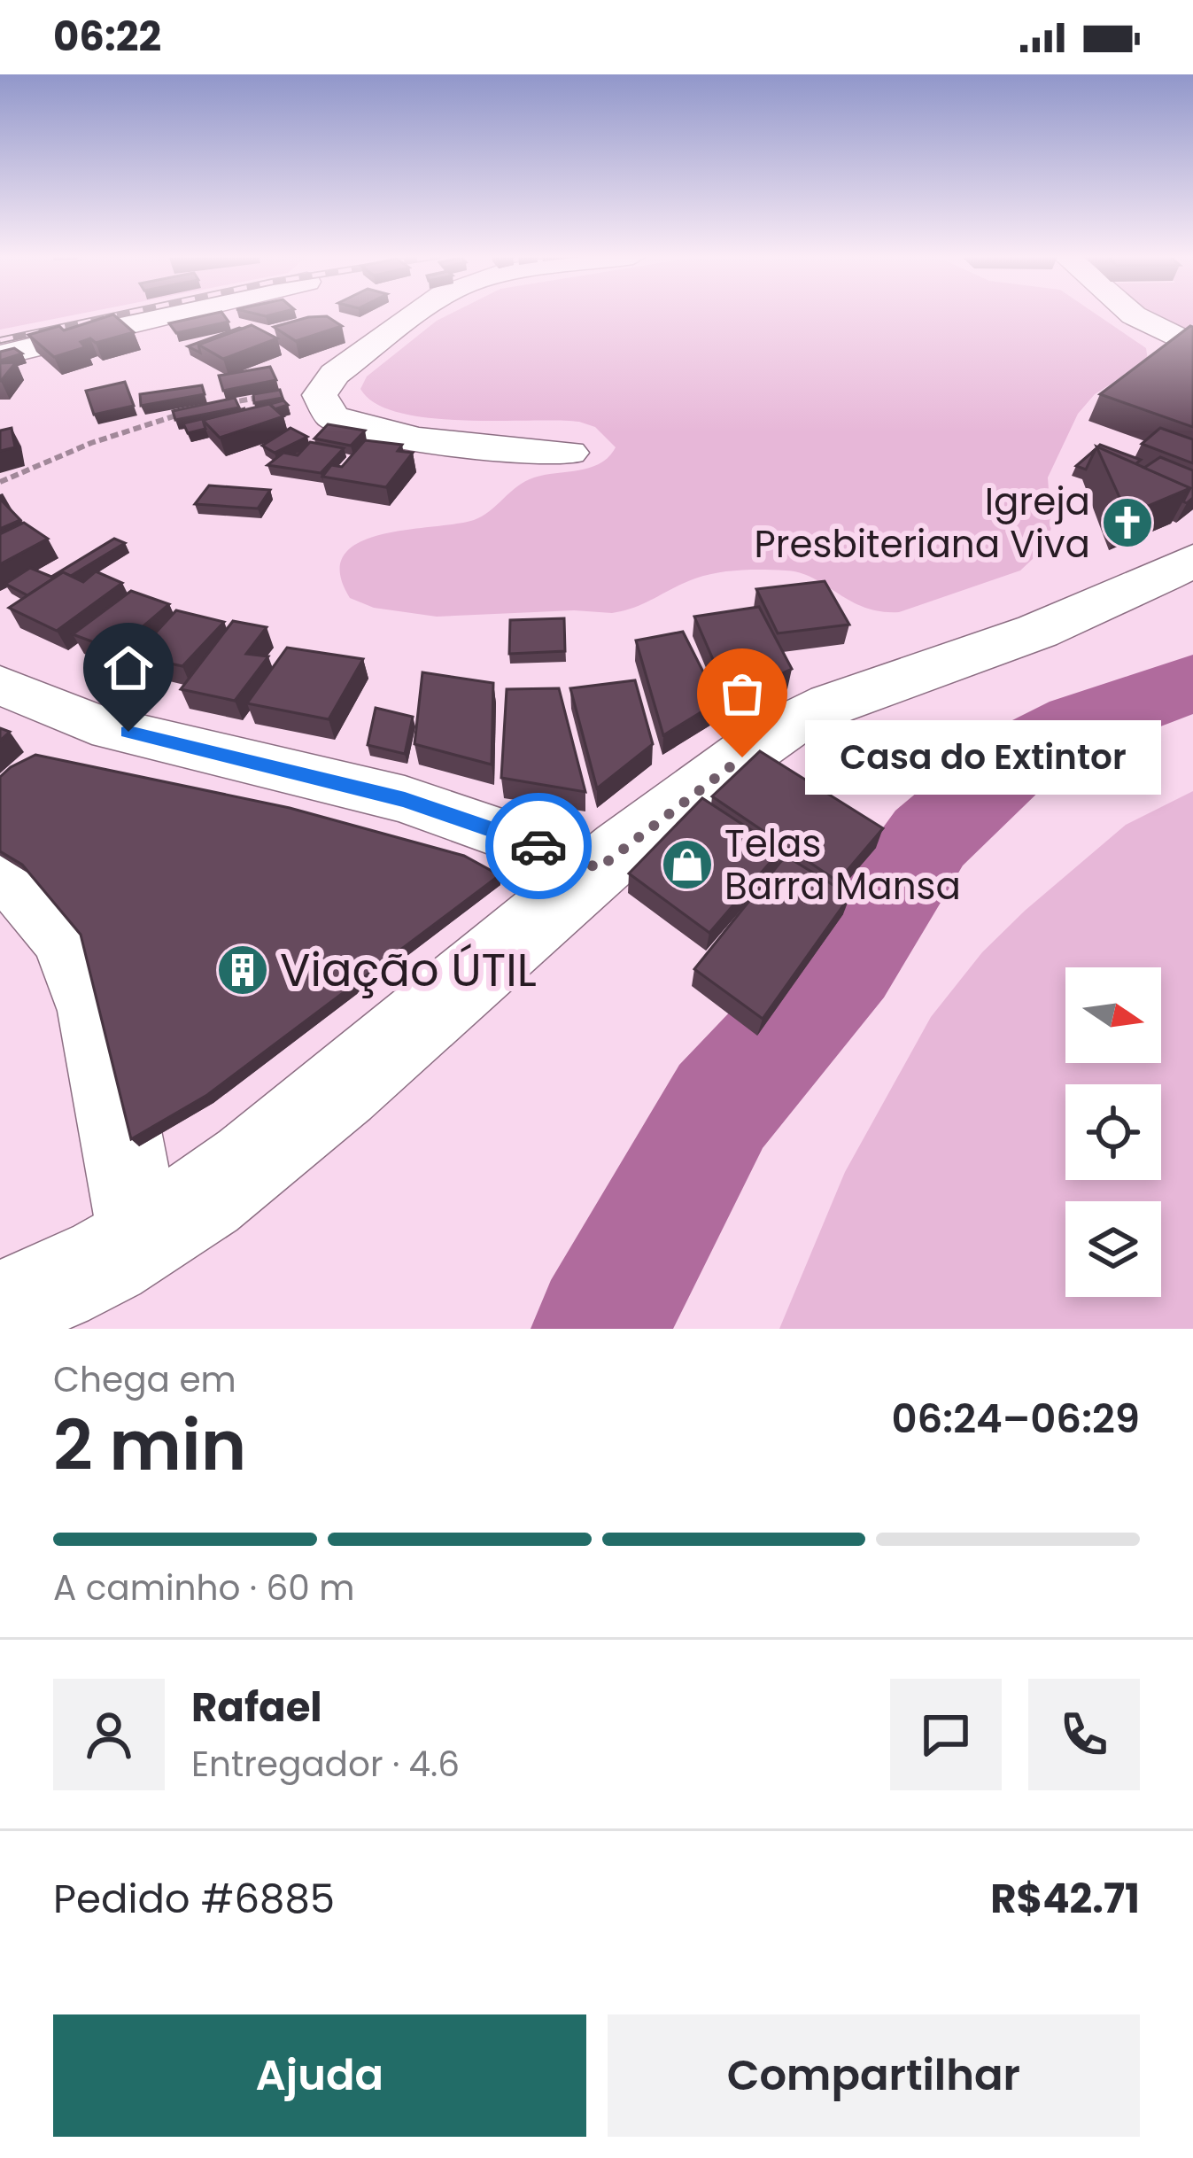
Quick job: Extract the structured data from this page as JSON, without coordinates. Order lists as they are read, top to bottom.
{
  "places": {
    "church": ["Igreja Presbiteriana Viva"],
    "other": ["Casa do Extintor"],
    "shop": ["Telas Barra Mansa"],
    "building": ["Viação ÚTIL"]
  },
  "north": "right",
  "page": {
    "status": "06:22",
    "bubble": "Casa do Extintor",
    "heading": ["2 min", "Chega em", "06:24–06:29"],
    "panel": [
      "Rafael",
      "Entregador · 4.6",
      "Pedido #6885",
      "R$42.71"
    ],
    "bar": "A caminho · 60 m",
    "buttons": ["Ajuda", "Compartilhar"]
  }
}
